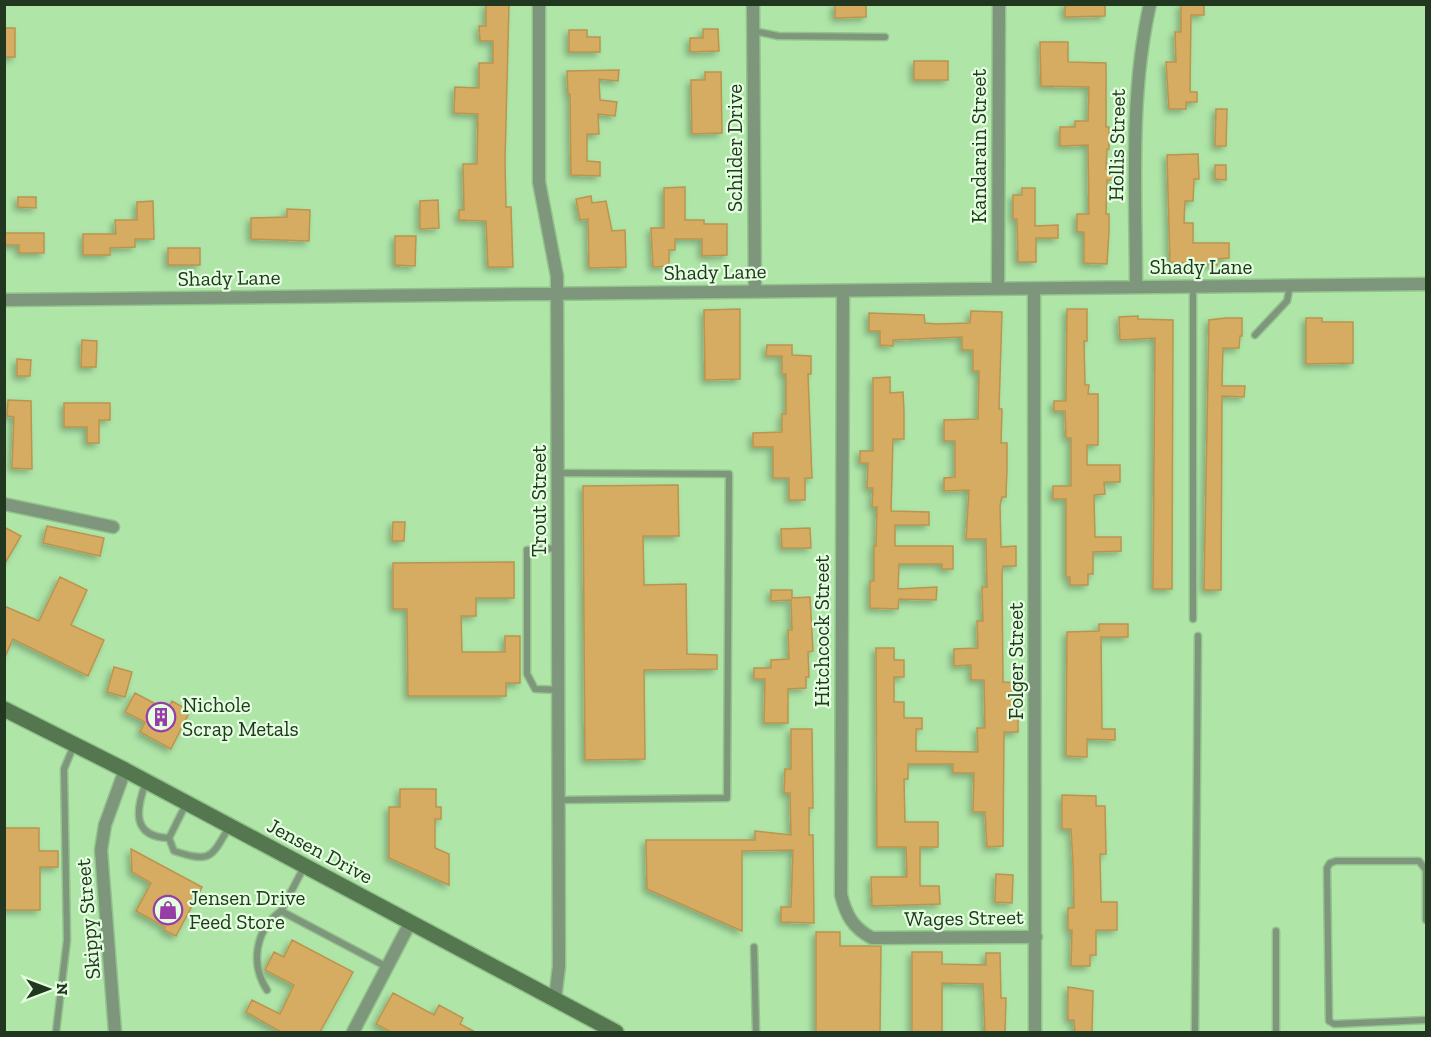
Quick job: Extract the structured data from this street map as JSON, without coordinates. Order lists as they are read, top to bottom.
{
  "streets": {
    "main road": ["Jensen Drive"],
    "street": [
      "Hollis Street",
      "Kandarain Street",
      "Schilder Drive",
      "Shady Lane",
      "Trout Street",
      "Hitchcock Street",
      "Folger Street",
      "Wages Street",
      "Skippy Street"
    ]
  },
  "crossings": [
    ["Hollis Street", "Shady Lane"],
    ["Kandarain Street", "Shady Lane"],
    ["Schilder Drive", "Shady Lane"],
    ["Shady Lane", "Trout Street"],
    ["Shady Lane", "Hitchcock Street"],
    ["Shady Lane", "Folger Street"],
    ["Trout Street", "Jensen Drive"],
    ["Hitchcock Street", "Wages Street"],
    ["Folger Street", "Wages Street"],
    ["Jensen Drive", "Skippy Street"]
  ],
  "places": {
    "building": ["Nichole Scrap Metals"],
    "shop": ["Jensen Drive Feed Store"]
  },
  "north": "right"
}
